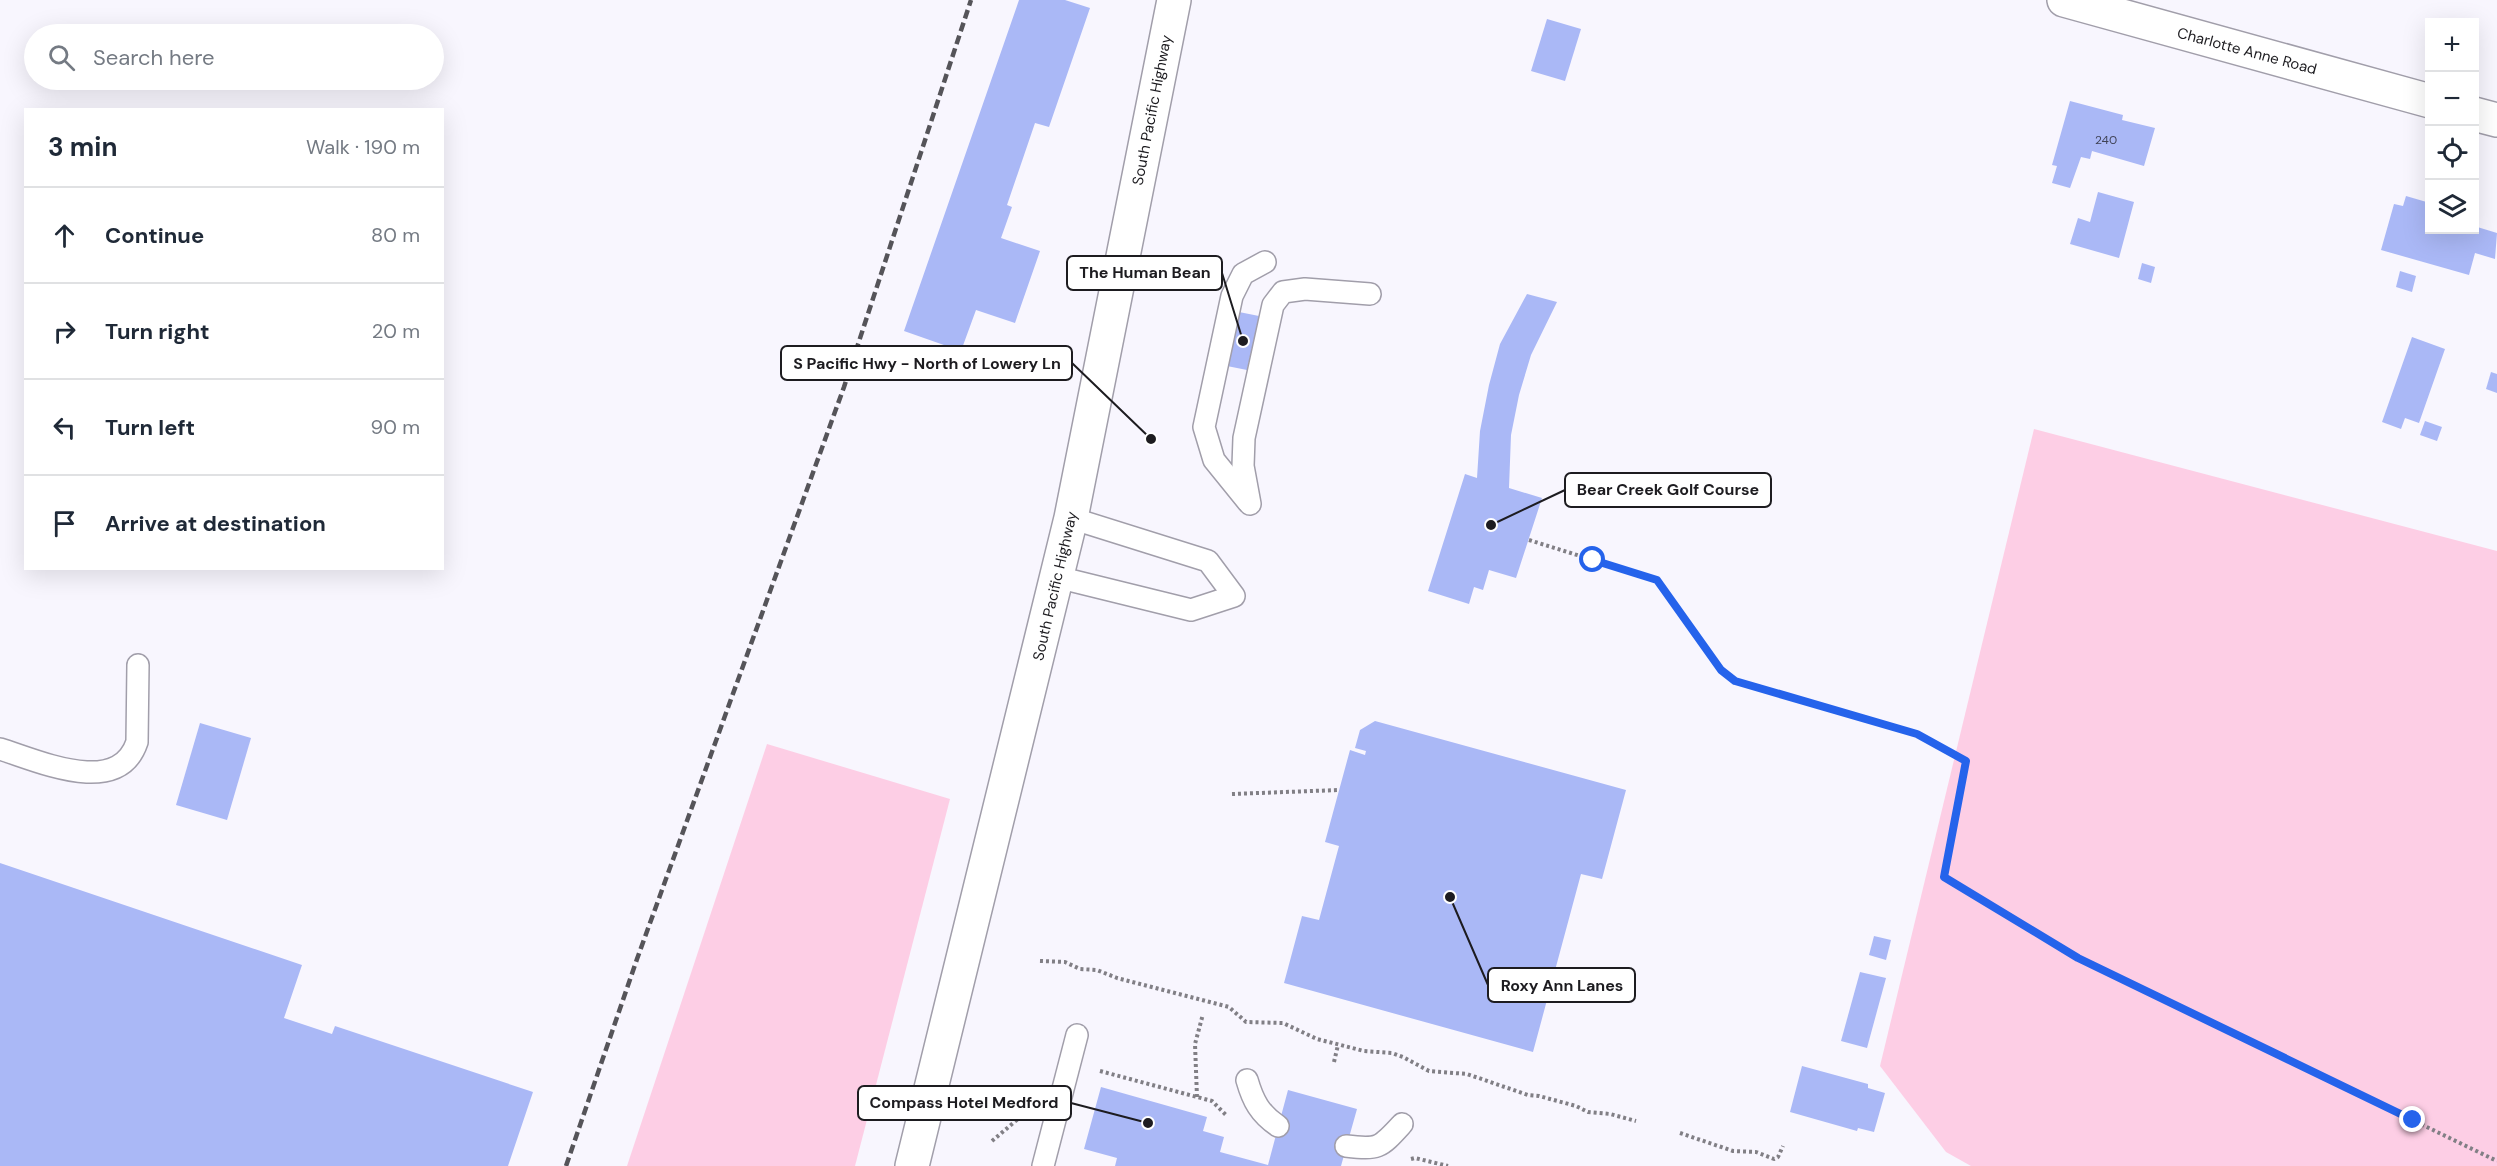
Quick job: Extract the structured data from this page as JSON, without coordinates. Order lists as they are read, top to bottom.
{
  "streets": {
    "main road": ["Charlotte Anne Road", "South Pacific Highway"]
  },
  "places": [
    "The Human Bean",
    "S Pacific Hwy - North of Lowery Ln",
    "Bear Creek Golf Course",
    "Roxy Ann Lanes",
    "Compass Hotel Medford"
  ],
  "house_numbers": ["240"],
  "page": {
    "map_buttons": ["+", "−"],
    "search": "Search here",
    "heading": ["3 min", "Walk · 190 m"],
    "list": [
      ["Continue", "80 m"],
      ["Turn right", "20 m"],
      ["Turn left", "90 m"],
      "Arrive at destination"
    ]
  }
}
